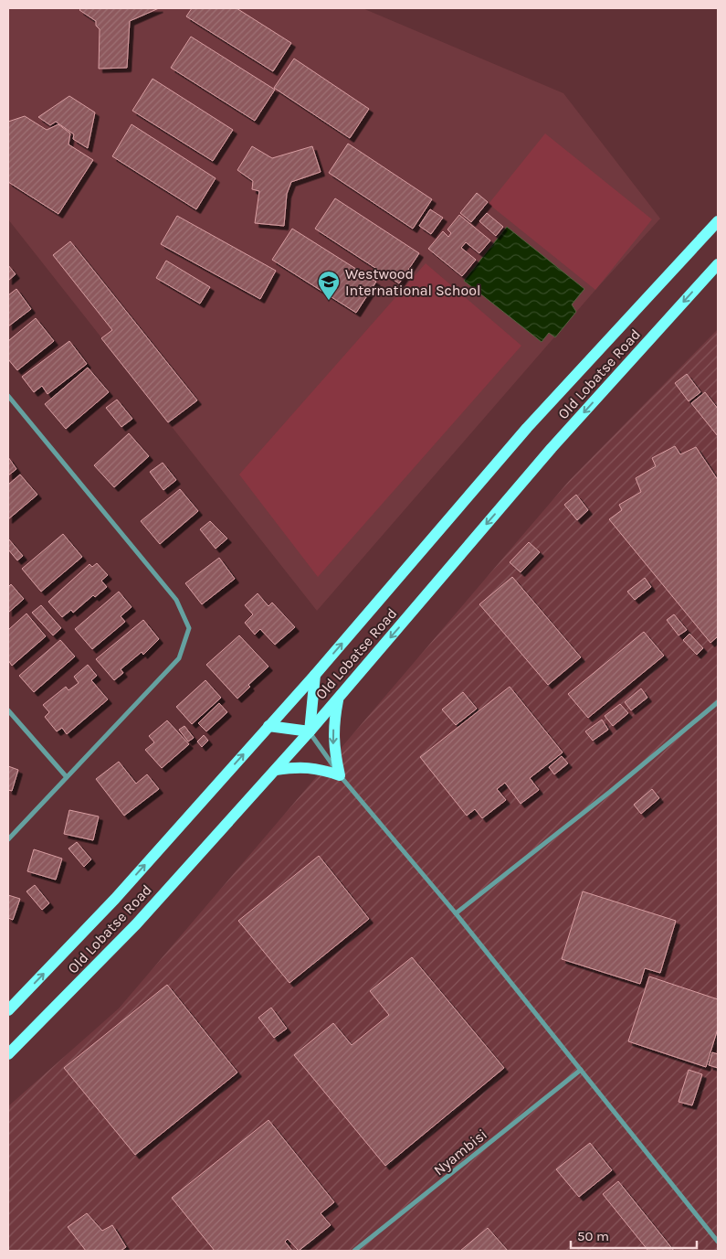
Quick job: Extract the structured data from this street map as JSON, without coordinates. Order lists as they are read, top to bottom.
{
  "streets": {
    "main road": ["Old Lobatse Road"],
    "street": ["Nyambisi"]
  },
  "places": {
    "school or university": ["Westwood International School"]
  },
  "scale_bar": "50 m"
}
